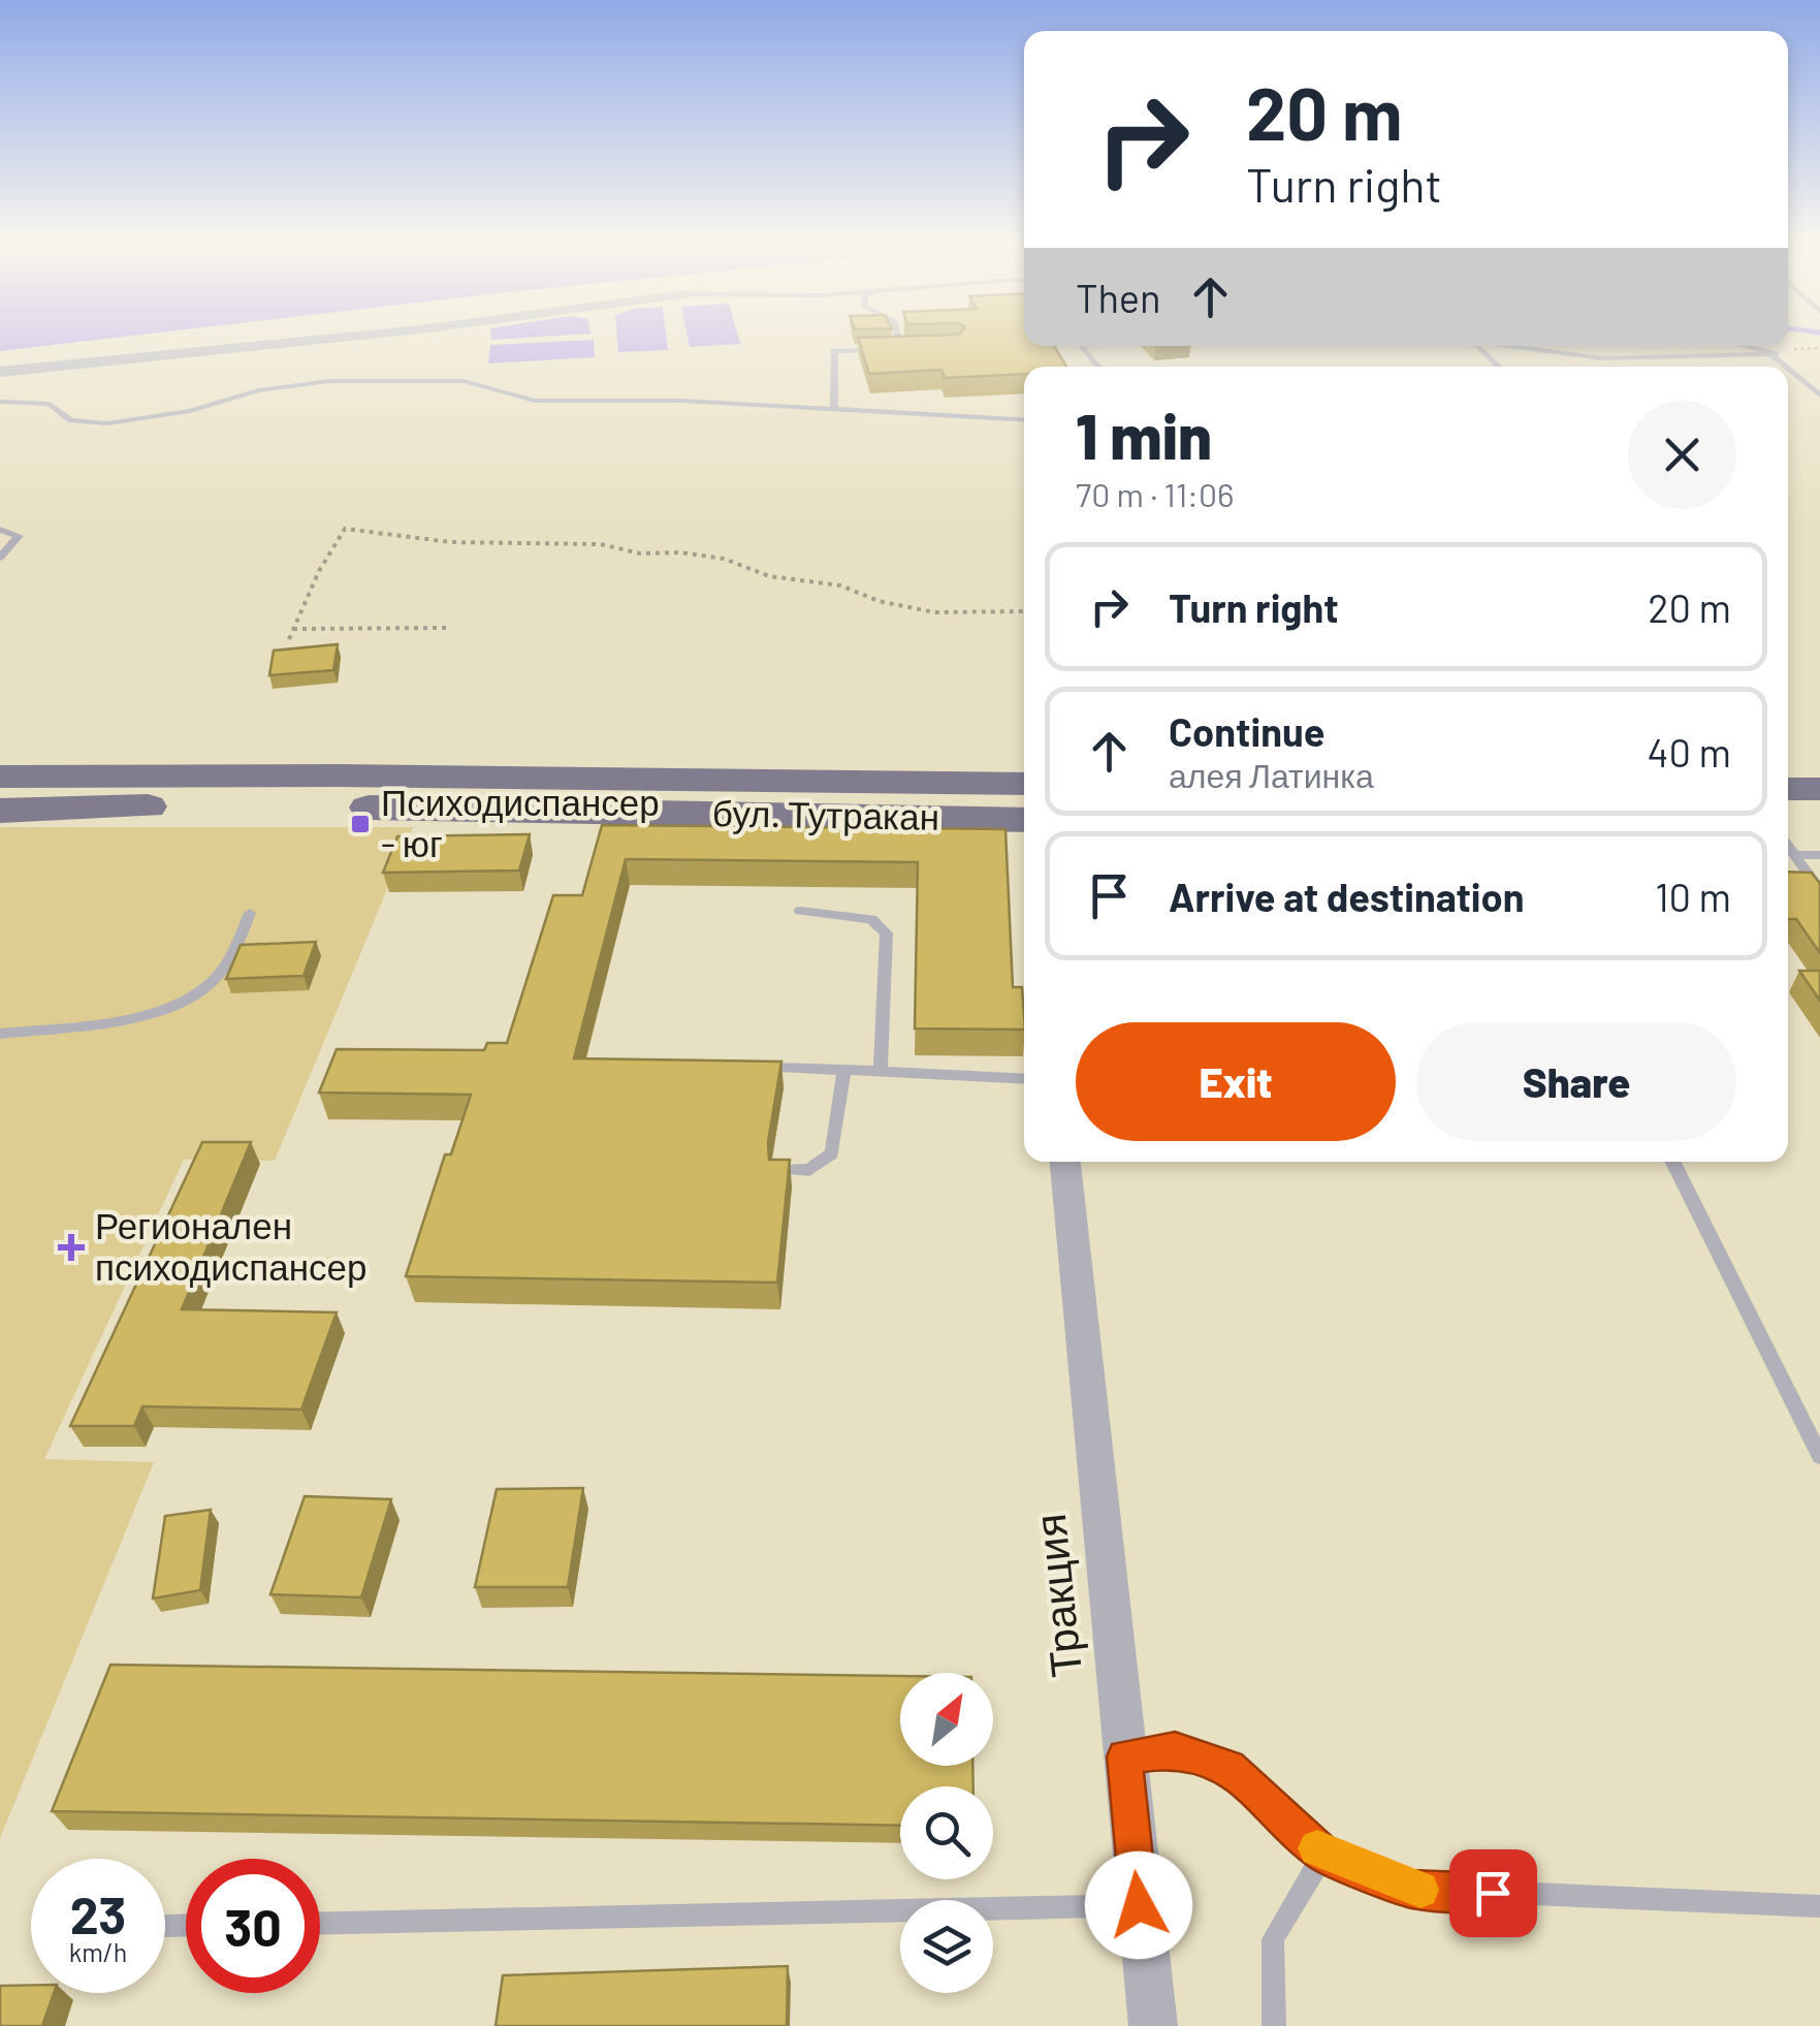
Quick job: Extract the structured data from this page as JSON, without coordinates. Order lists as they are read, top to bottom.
{
  "streets": {
    "main road": ["бул. Тутракан"],
    "street": ["Тракция"]
  },
  "places": {
    "transit": ["Психодиспансер - юг"],
    "health": ["Регионален психодиспансер"]
  },
  "north": "top right",
  "page": {
    "turn": ["20 m", "Turn right"],
    "then": "Then",
    "heading": ["1 min", "70 m · 11:06"],
    "list": [
      {
        "name": "Turn right",
        "value": "20 m"
      },
      {
        "name": "Continue",
        "note": "алея Латинка",
        "value": "40 m"
      },
      {
        "name": "Arrive at destination",
        "value": "10 m"
      }
    ],
    "buttons": ["Exit", "Share"],
    "speed": "23 km/h",
    "limit": "30"
  }
}
